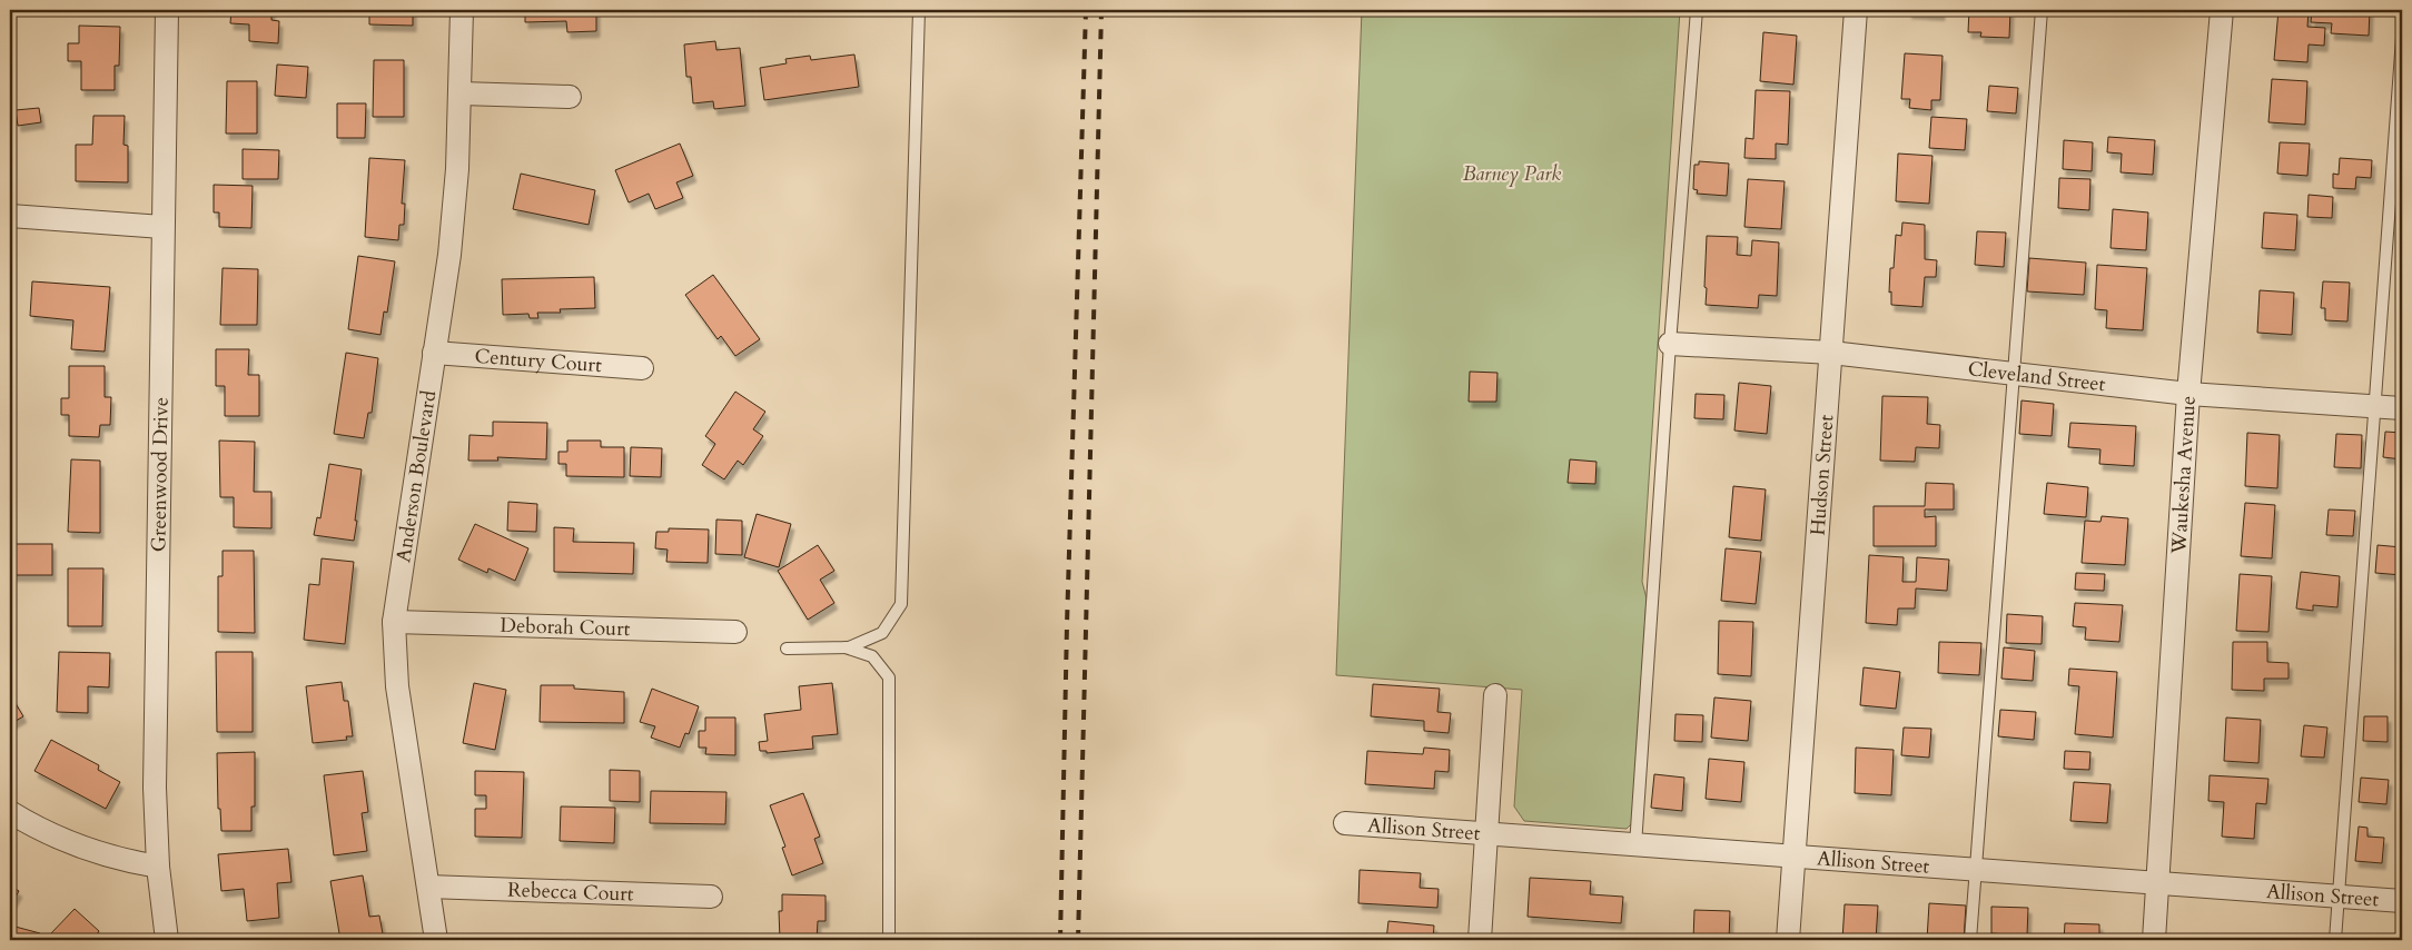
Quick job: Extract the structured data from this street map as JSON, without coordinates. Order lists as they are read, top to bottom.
{
  "streets": {
    "street": [
      "Century Court",
      "Cleveland Street",
      "Greenwood Drive",
      "Hudson Street",
      "Waukesha Avenue",
      "Anderson Boulevard",
      "Deborah Court",
      "Allison Street",
      "Rebecca Court"
    ]
  },
  "crossings": [
    ["Century Court", "Anderson Boulevard"],
    ["Cleveland Street", "Hudson Street"],
    ["Cleveland Street", "Waukesha Avenue"],
    ["Hudson Street", "Allison Street"],
    ["Waukesha Avenue", "Allison Street"],
    ["Anderson Boulevard", "Deborah Court"],
    ["Anderson Boulevard", "Rebecca Court"]
  ],
  "parks": ["Barney Park"]
}
